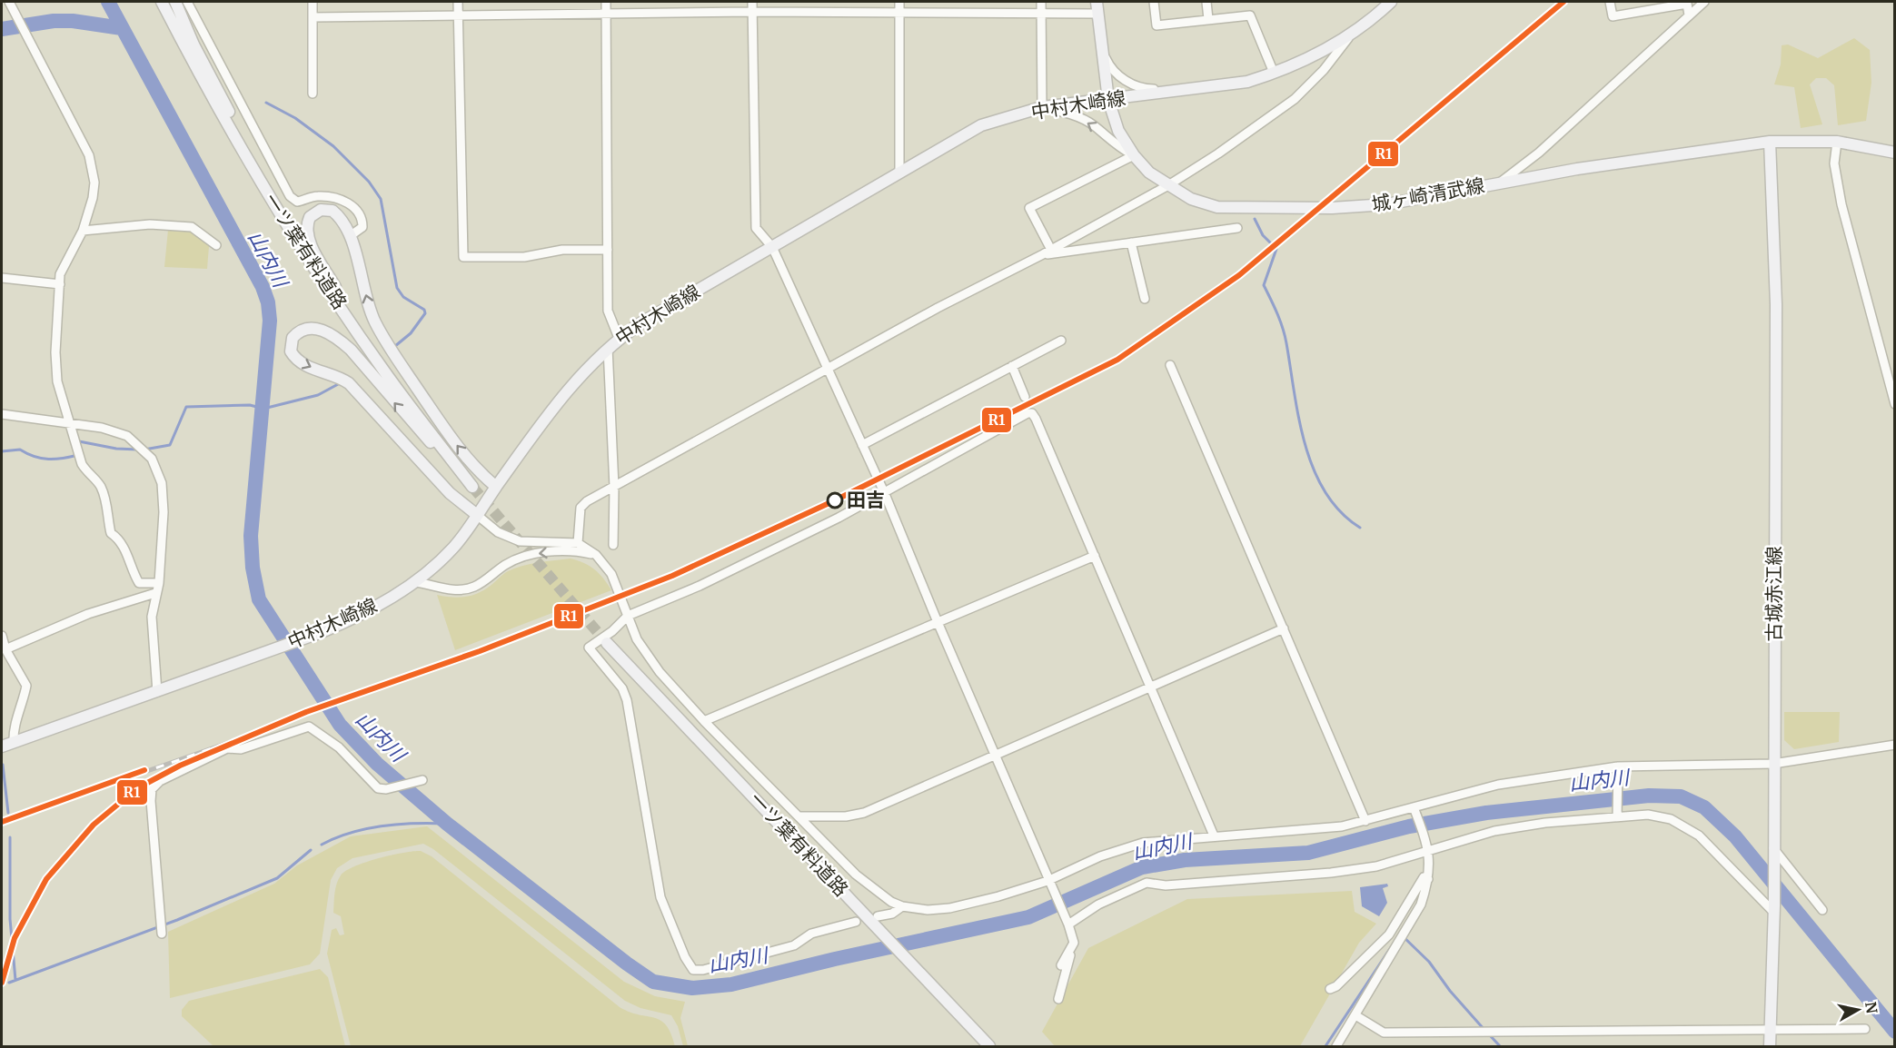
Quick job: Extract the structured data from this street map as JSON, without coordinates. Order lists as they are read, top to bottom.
{
  "streets": {
    "main road": [
      "中村木崎線",
      "城ヶ崎清武線",
      "一ツ葉有料道路",
      "古城赤江線"
    ]
  },
  "crossings": [
    ["中村木崎線", "城ヶ崎清武線"],
    ["中村木崎線", "一ツ葉有料道路"],
    ["城ヶ崎清武線", "古城赤江線"]
  ],
  "water": ["山内川"],
  "places": ["田吉"],
  "lines": ["transit line R1"],
  "north": "right"
}
